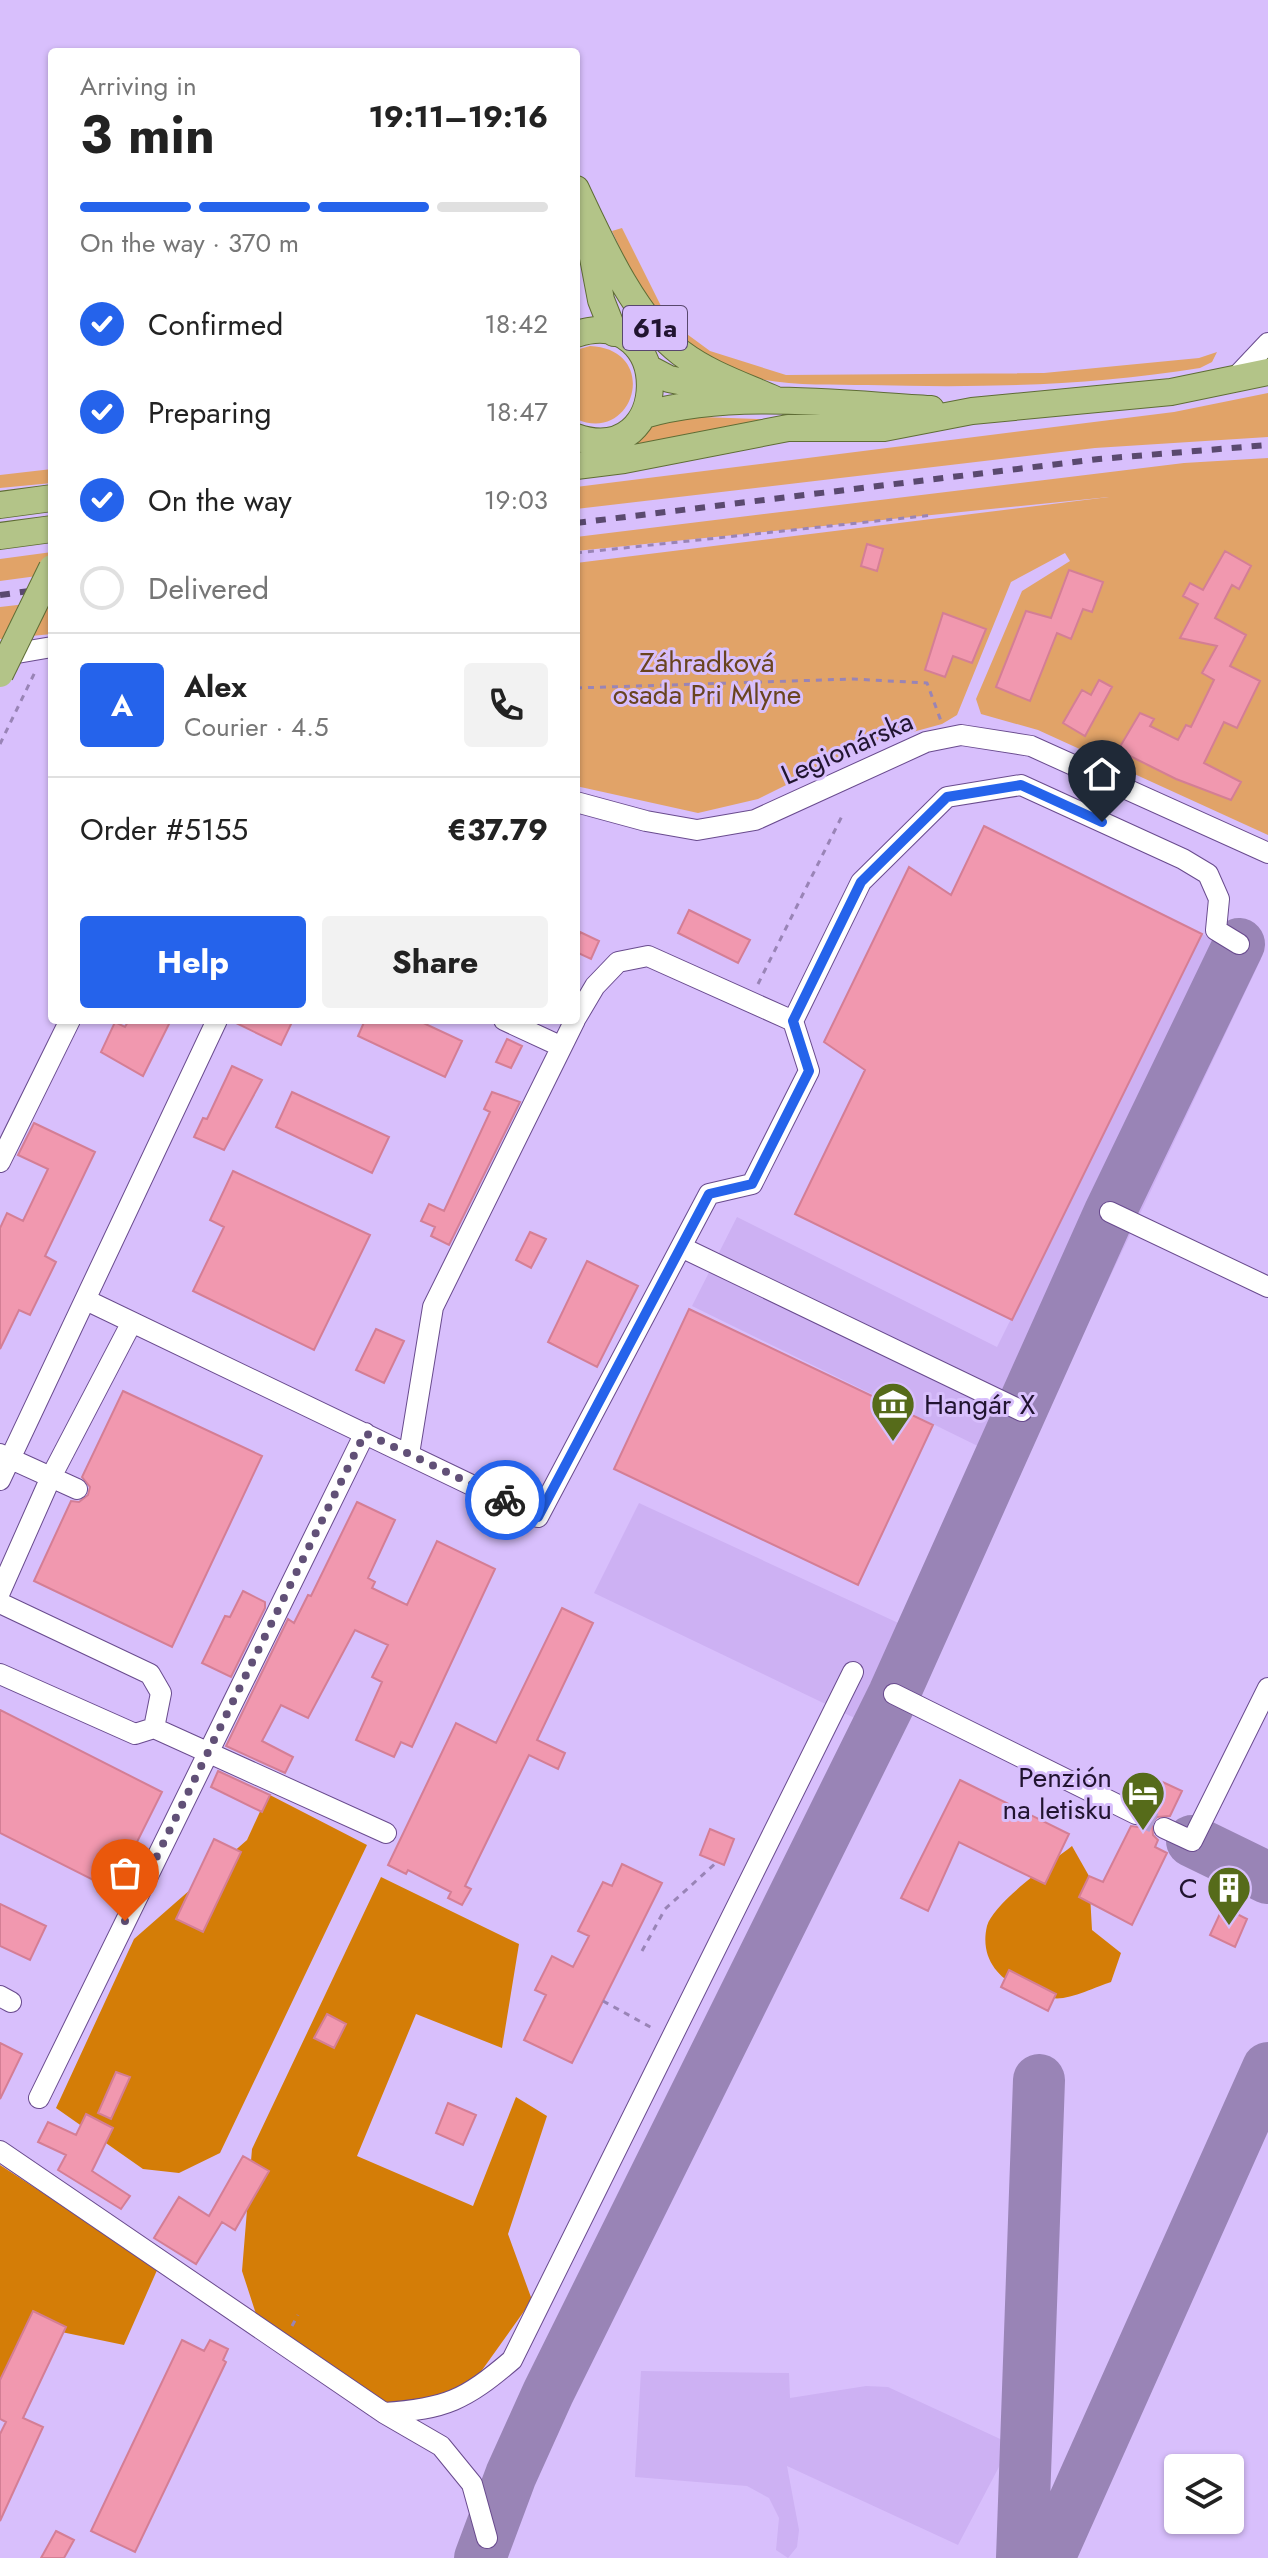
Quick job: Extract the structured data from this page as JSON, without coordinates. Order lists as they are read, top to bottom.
{
  "streets": {
    "main road": ["61a"],
    "street": ["Legionárska"]
  },
  "parks": ["Záhradková osada Pri Mlyne"],
  "places": {
    "museum": ["Hangár X"],
    "hotel": ["Penzión na letisku"],
    "building": ["C"]
  },
  "page": {
    "heading": ["3 min", "Arriving in", "19:11–19:16"],
    "panel": [
      "Alex",
      "Courier · 4.5",
      "Order #5155",
      "€37.79"
    ],
    "bar": "On the way · 370 m",
    "list": [
      ["Confirmed", "18:42"],
      ["Preparing", "18:47"],
      ["On the way", "19:03"],
      "Delivered"
    ],
    "round": "A",
    "buttons": ["Help", "Share"]
  }
}
